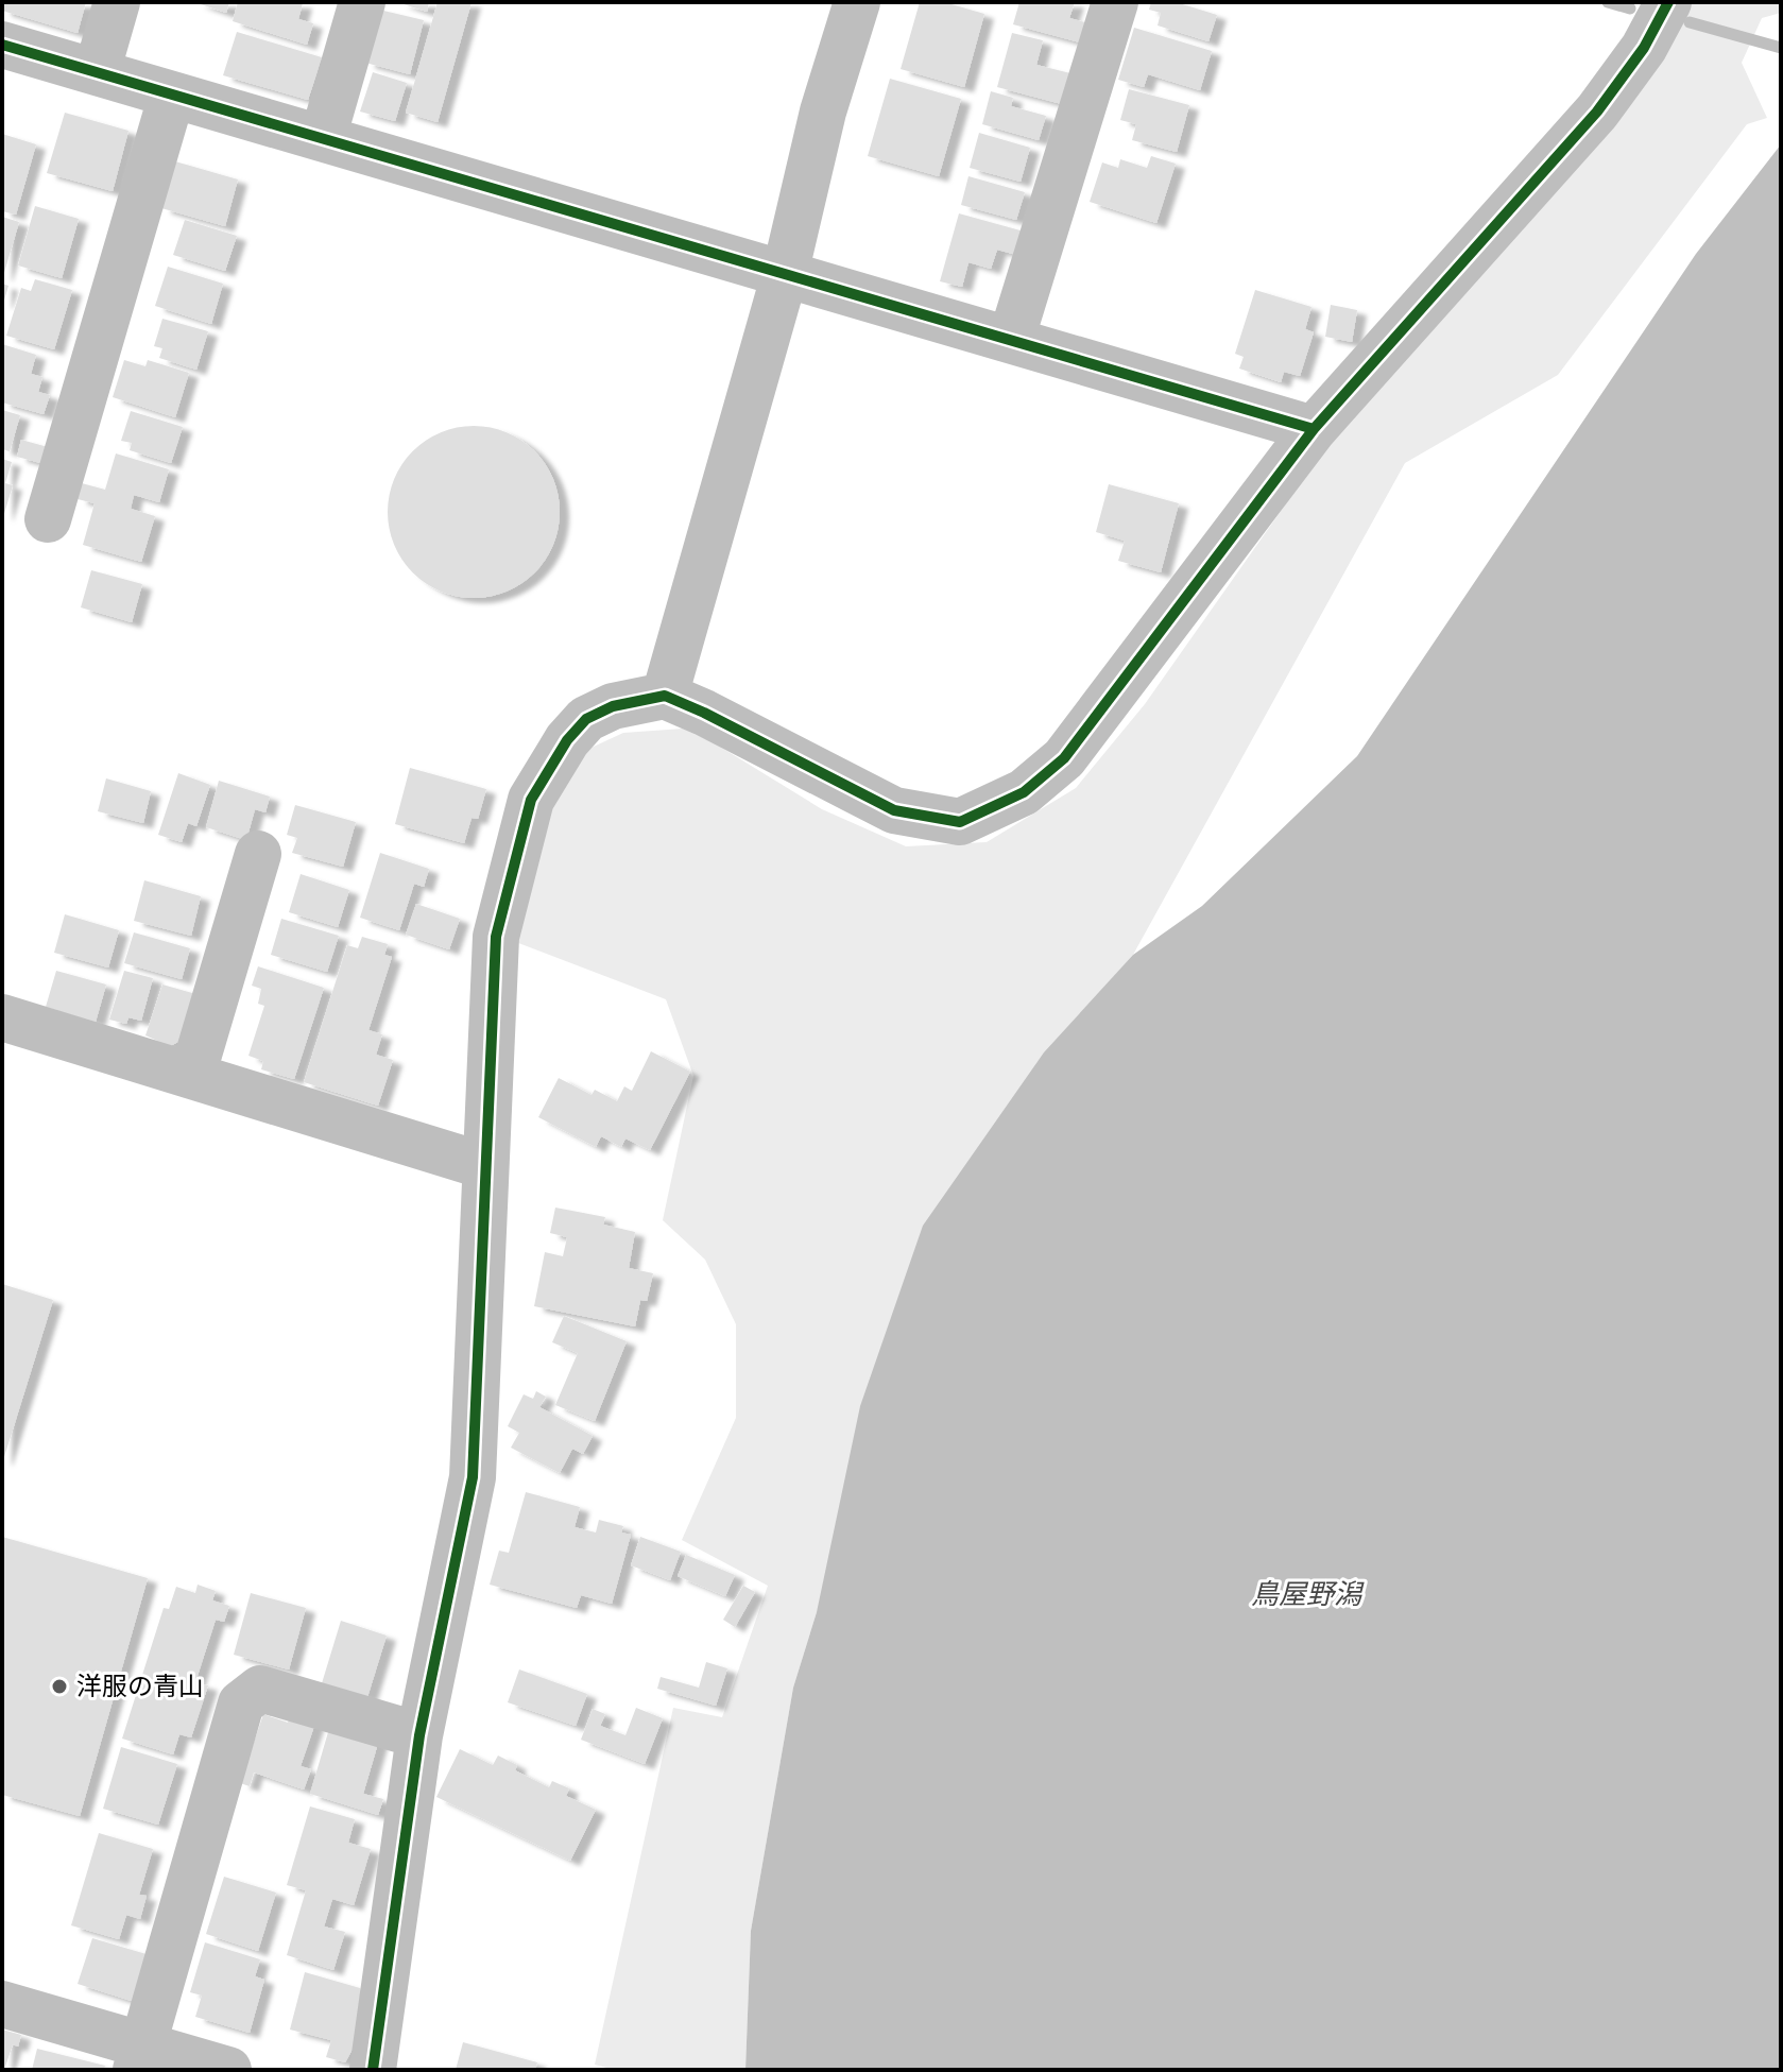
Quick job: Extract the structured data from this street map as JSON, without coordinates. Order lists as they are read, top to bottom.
{
  "water": ["鳥屋野潟"],
  "places": ["洋服の青山"]
}
